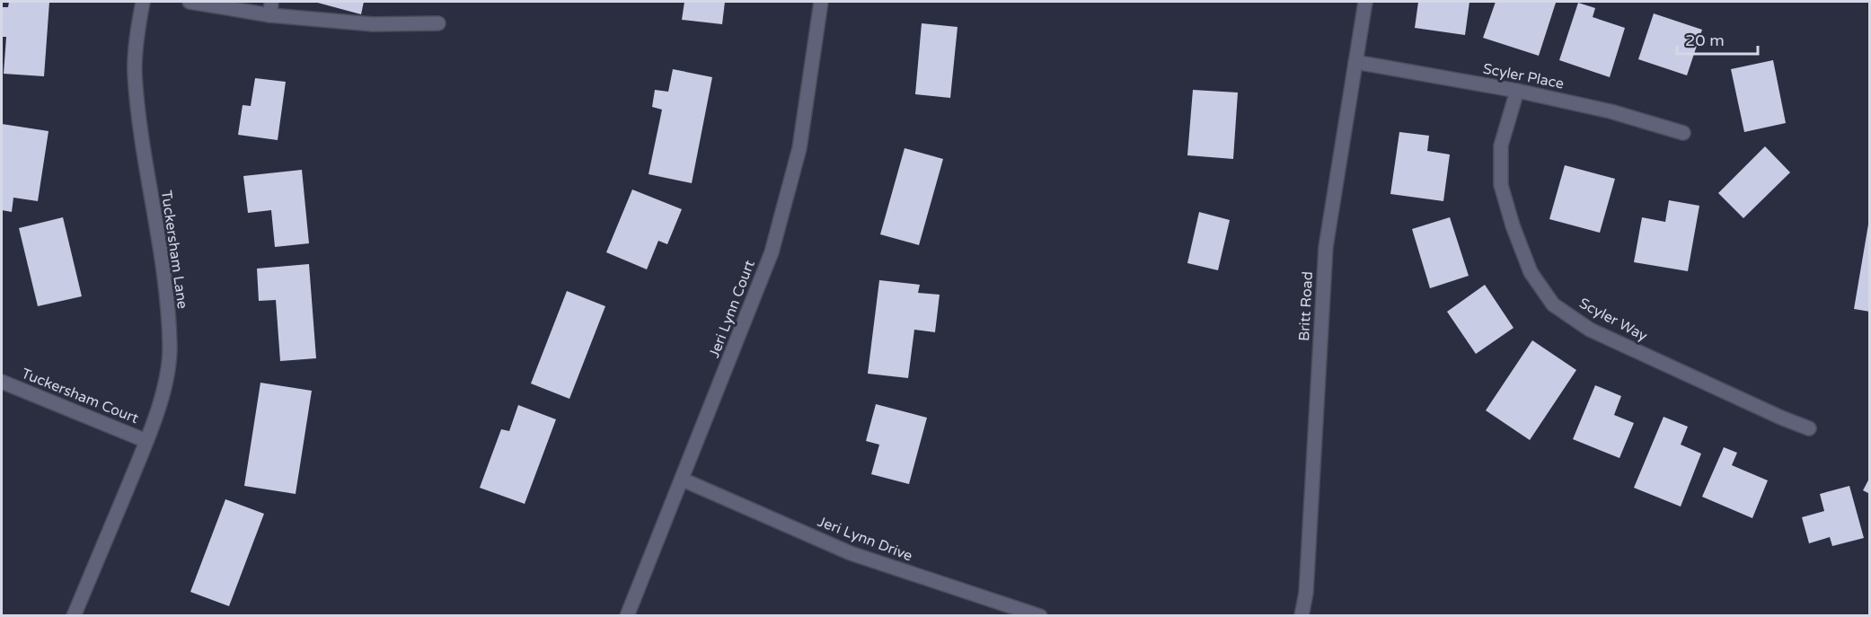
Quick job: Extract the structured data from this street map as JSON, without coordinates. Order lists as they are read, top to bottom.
{
  "streets": {
    "street": [
      "Scyler Place",
      "Tuckersham Lane",
      "Britt Road",
      "Jeri Lynn Court",
      "Scyler Way",
      "Tuckersham Court",
      "Jeri Lynn Drive"
    ]
  },
  "crossings": [
    ["Scyler Place", "Britt Road"],
    ["Scyler Place", "Scyler Way"],
    ["Tuckersham Lane", "Tuckersham Court"],
    ["Jeri Lynn Court", "Jeri Lynn Drive"]
  ],
  "scale_bar": "20 m"
}
